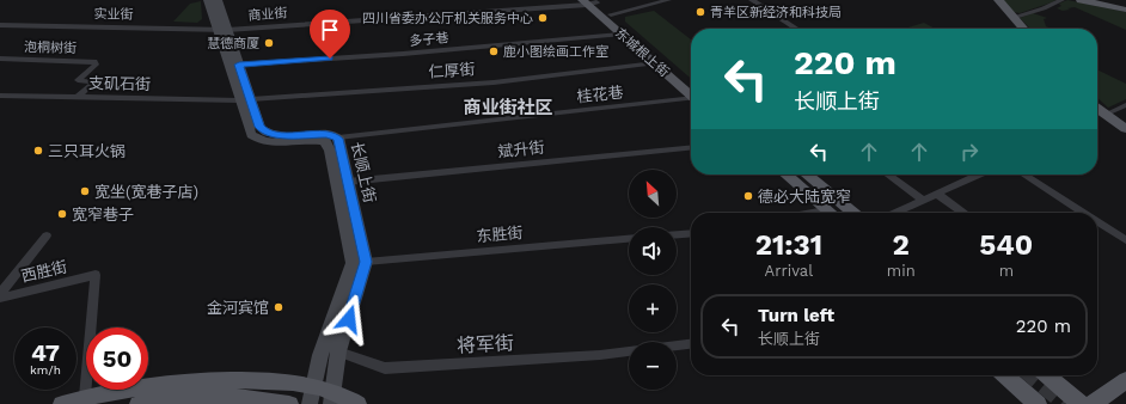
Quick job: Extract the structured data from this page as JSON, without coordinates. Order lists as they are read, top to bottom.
{
  "streets": {
    "main road": ["东城根上街", "长顺上街"],
    "street": [
      "实业街",
      "商业街",
      "多子巷",
      "泡桐树街",
      "仁厚街",
      "支矶石街",
      "桂花巷",
      "斌升街",
      "东胜街",
      "西胜街",
      "将军街"
    ]
  },
  "crossings": [
    ["实业街", "商业街"],
    ["实业街", "长顺上街"],
    ["商业街", "东城根上街"],
    ["商业街", "长顺上街"],
    ["多子巷", "东城根上街"],
    ["多子巷", "长顺上街"],
    ["泡桐树街", "支矶石街"],
    ["东城根上街", "仁厚街"],
    ["仁厚街", "支矶石街"],
    ["仁厚街", "长顺上街"],
    ["支矶石街", "长顺上街"],
    ["桂花巷", "长顺上街"],
    ["斌升街", "长顺上街"],
    ["长顺上街", "东胜街"],
    ["长顺上街", "将军街"]
  ],
  "districts": ["商业街社区"],
  "places": [
    "青羊区新经济和科技局",
    "四川省委办公厅机关服务中心",
    "慧德商厦",
    "鹿小图绘画工作室",
    "三只耳火锅",
    "宽坐(宽巷子店)",
    "德必大陆宽窄",
    "宽窄巷子",
    "金河宾馆"
  ],
  "north": "top left",
  "page": {
    "turn": ["220 m", "长顺上街"],
    "map_buttons": ["+", "−"],
    "eta": [
      "21:31",
      "Arrival",
      "2",
      "min",
      "540",
      "m"
    ],
    "list": [
      {
        "name": "Turn left",
        "note": "长顺上街",
        "value": "220 m"
      }
    ],
    "speed": "47 km/h",
    "limit": "50"
  }
}
